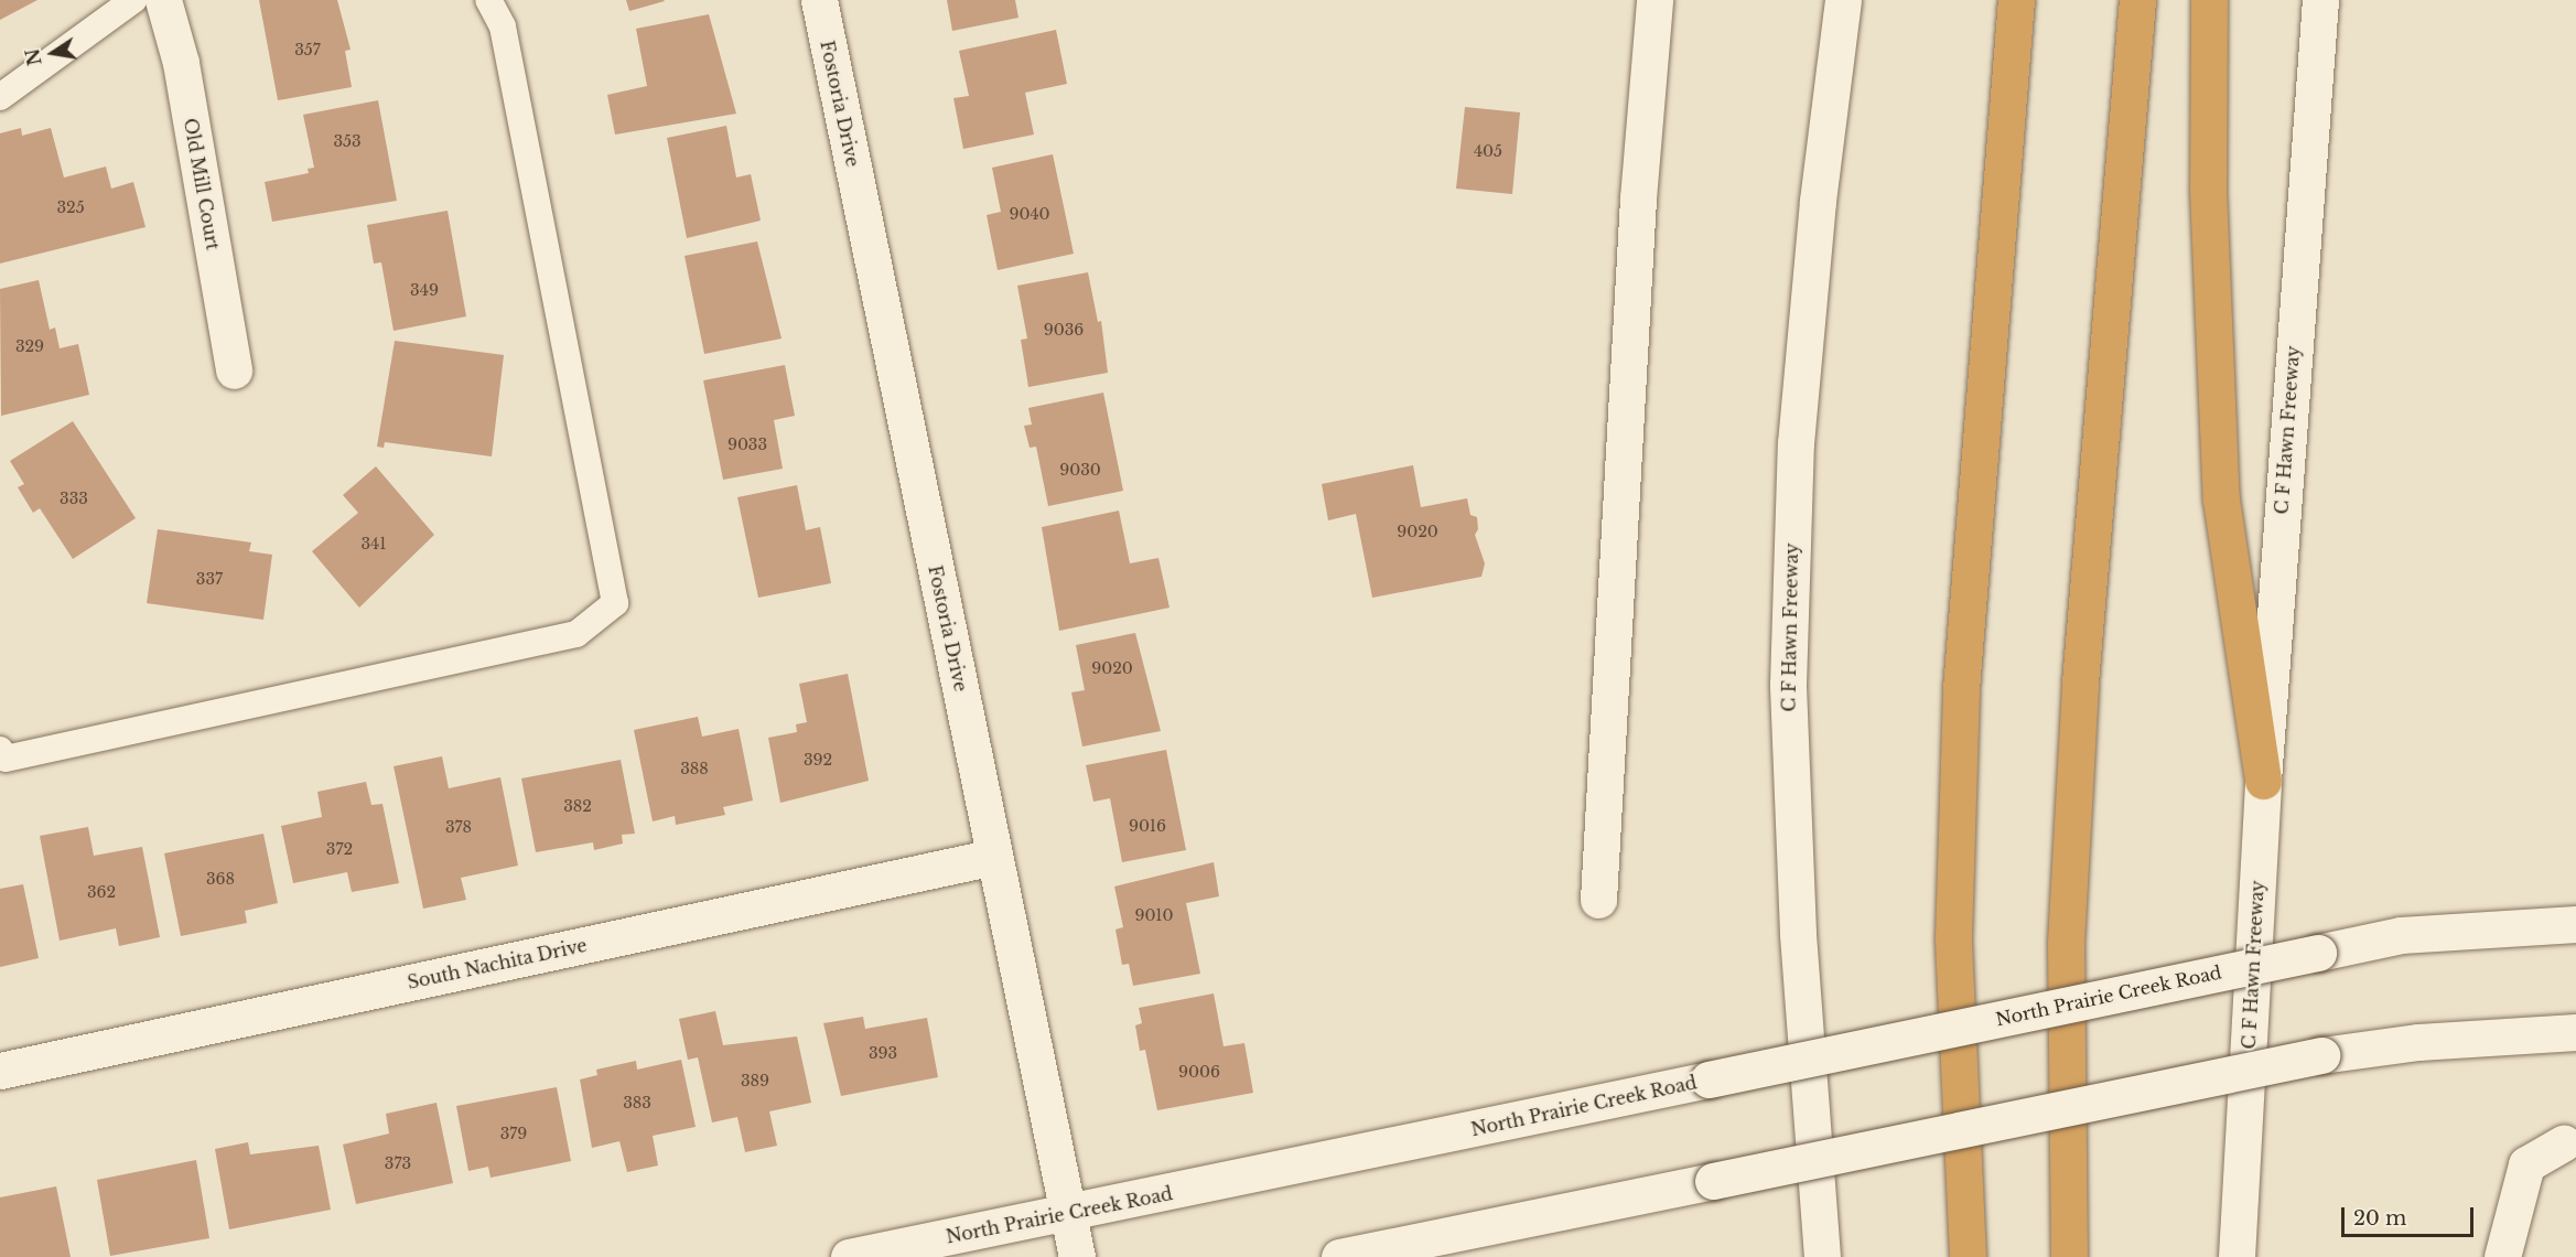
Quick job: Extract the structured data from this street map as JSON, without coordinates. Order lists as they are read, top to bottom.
{
  "streets": {
    "main road": [
      "Fostoria Drive",
      "Old Mill Court",
      "C F Hawn Freeway",
      "South Nachita Drive",
      "North Prairie Creek Road"
    ]
  },
  "crossings": [
    ["Fostoria Drive", "South Nachita Drive"],
    ["Fostoria Drive", "North Prairie Creek Road"]
  ],
  "house_numbers": [
    "357",
    "353",
    "405",
    "325",
    "9040",
    "349",
    "9036",
    "329",
    "9033",
    "9030",
    "333",
    "9020",
    "341",
    "337",
    "9020",
    "392",
    "388",
    "382",
    "9016",
    "378",
    "372",
    "368",
    "362",
    "9010",
    "393",
    "9006",
    "389",
    "383",
    "379",
    "373"
  ],
  "scale_bar": "20 m",
  "north": "left"
}
